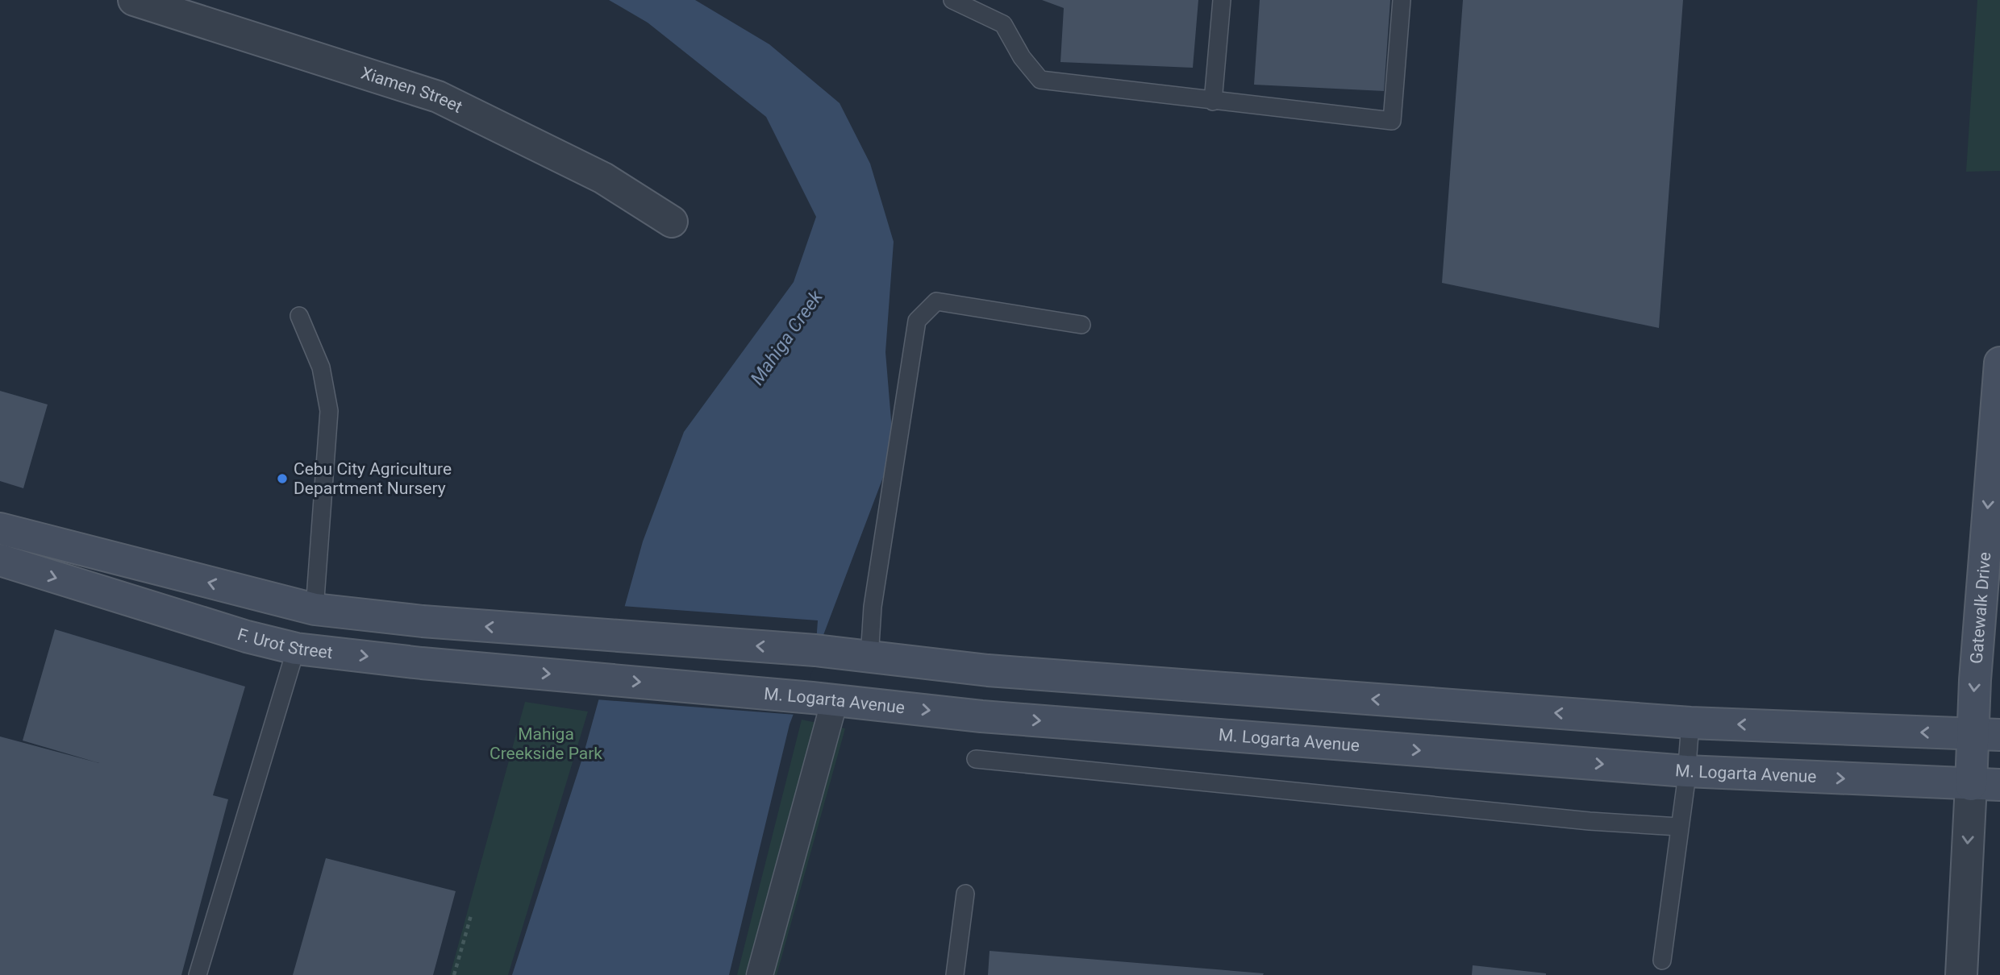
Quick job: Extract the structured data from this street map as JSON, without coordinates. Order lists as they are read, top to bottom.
{
  "streets": {
    "main road": ["Gatewalk Drive", "F. Urot Street", "M. Logarta Avenue"],
    "street": ["Xiamen Street"]
  },
  "crossings": [
    ["Gatewalk Drive", "M. Logarta Avenue"],
    ["F. Urot Street", "M. Logarta Avenue"]
  ],
  "one_way": ["Gatewalk Drive"],
  "water": ["Mahiga Creek"],
  "parks": ["Mahiga Creekside Park"],
  "places": ["Cebu City Agriculture Department Nursery"]
}
